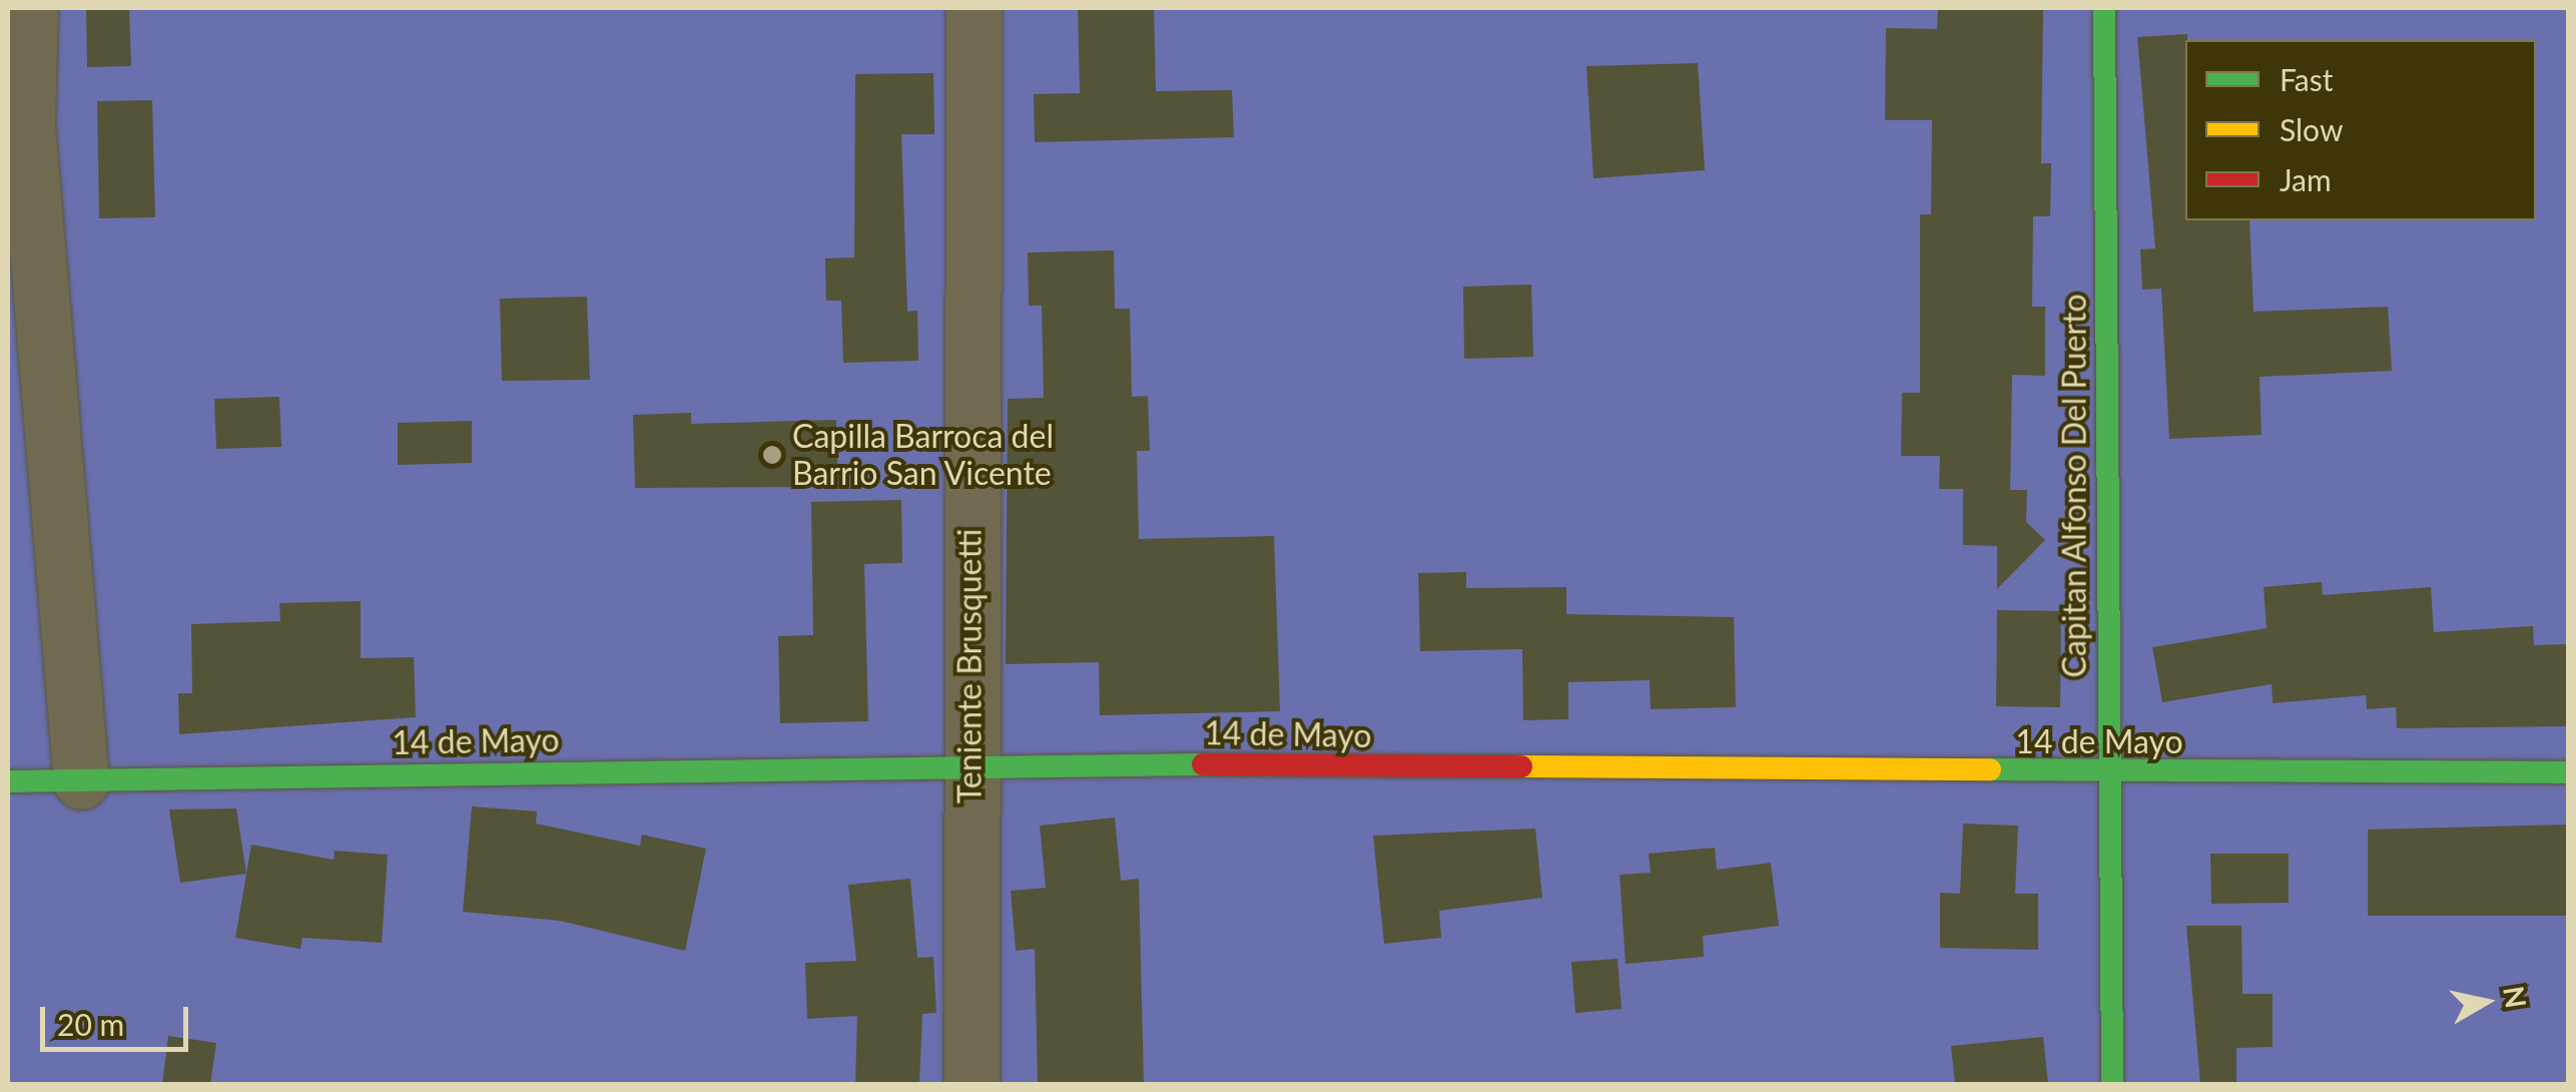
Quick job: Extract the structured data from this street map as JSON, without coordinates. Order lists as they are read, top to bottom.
{
  "streets": {
    "street": ["Capitan Alfonso Del Puerto", "Teniente Brusquetti", "14 de Mayo"]
  },
  "crossings": [
    ["Capitan Alfonso Del Puerto", "14 de Mayo"],
    ["Teniente Brusquetti", "14 de Mayo"]
  ],
  "places": ["Capilla Barroca del Barrio San Vicente"],
  "legend": ["Fast", "Slow", "Jam"],
  "scale_bar": "20 m",
  "north": "right"
}
